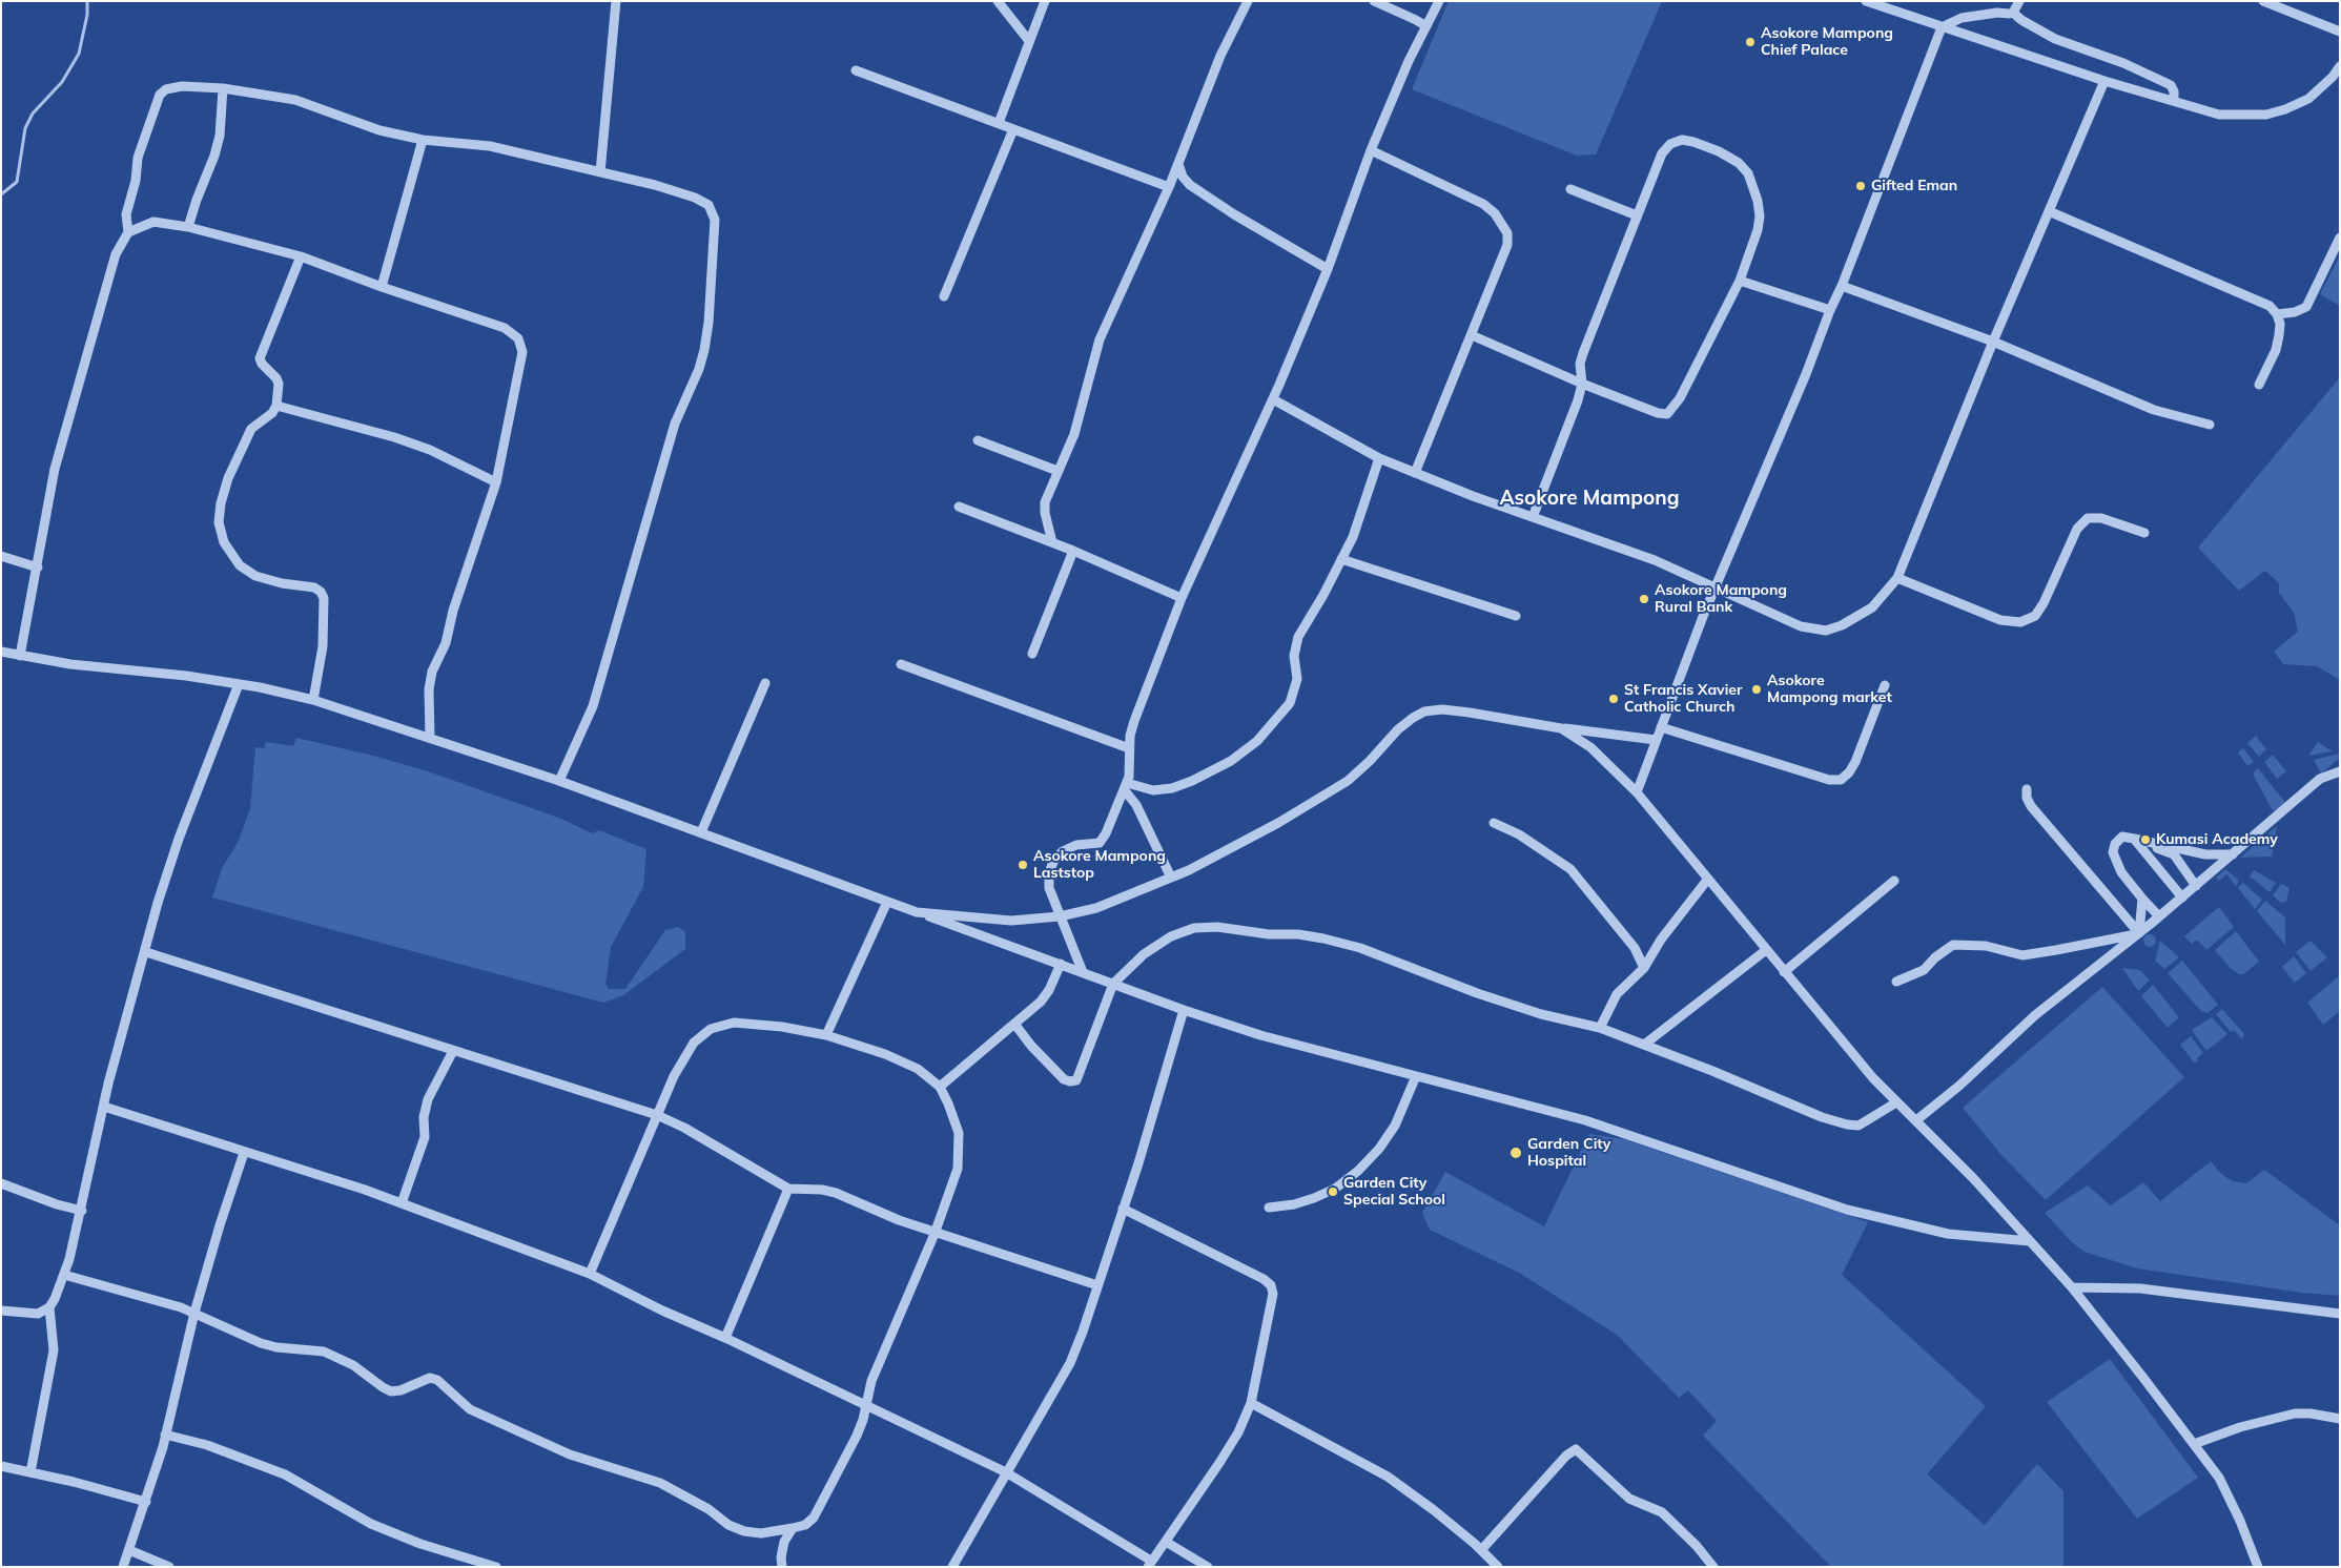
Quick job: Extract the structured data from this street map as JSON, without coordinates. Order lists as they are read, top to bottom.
{
  "districts": ["Asokore Mampong"],
  "places": [
    "Asokore Mampong Chief Palace",
    "Gifted Eman",
    "Asokore Mampong Rural Bank",
    "Asokore Mampong market",
    "St Francis Xavier Catholic Church",
    "Kumasi Academy",
    "Asokore Mampong Laststop",
    "Garden City Hospital",
    "Garden City Special School"
  ]
}
